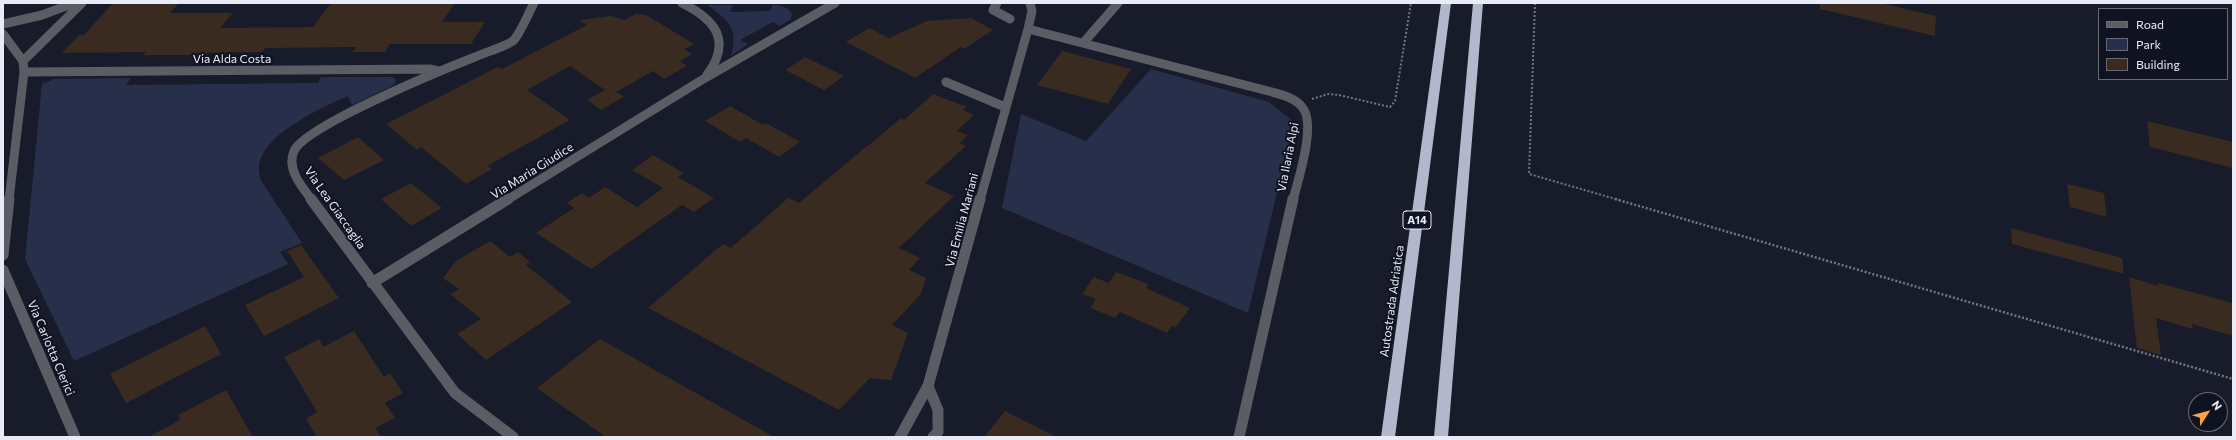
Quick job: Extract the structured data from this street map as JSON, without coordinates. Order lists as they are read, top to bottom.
{
  "streets": {
    "highway": ["A14", "Autostrada Adriatica"],
    "street": [
      "Via Alda Costa",
      "Via Ilaria Alpi",
      "Via Maria Giudice",
      "Via Lea Giaccaglia",
      "Via Emilia Mariani",
      "Via Carlotta Clerici"
    ]
  },
  "crossings": [
    ["Via Alda Costa", "Via Lea Giaccaglia"],
    ["Via Maria Giudice", "Via Lea Giaccaglia"]
  ],
  "legend": ["Road", "Park", "Building"],
  "north": "top right"
}
